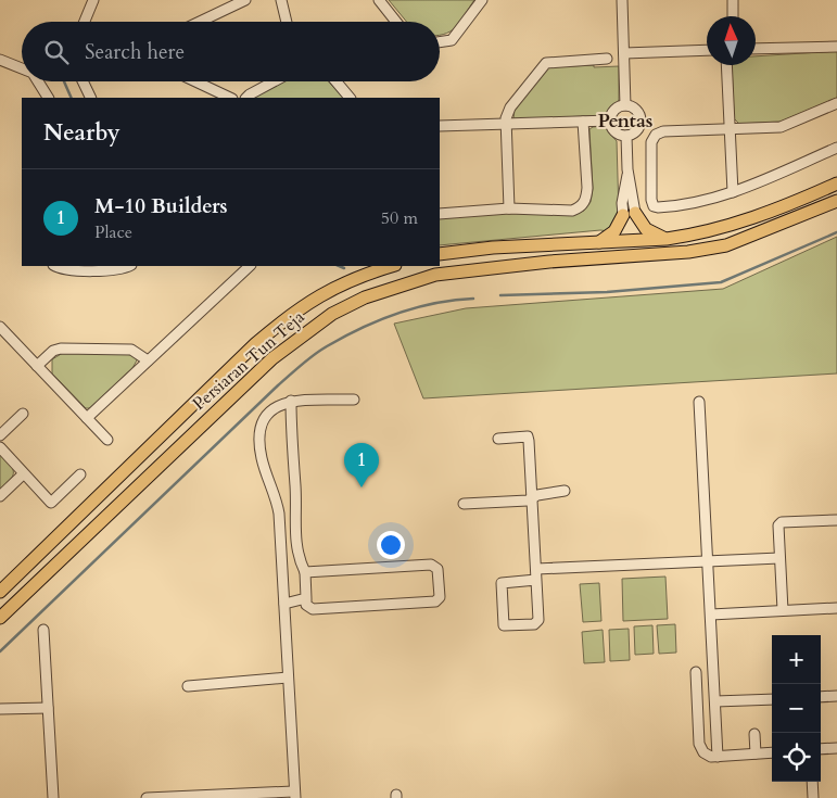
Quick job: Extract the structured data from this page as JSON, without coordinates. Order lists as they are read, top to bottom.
{
  "streets": {
    "main road": ["Persiaran Tun Teja"]
  },
  "districts": ["Pentas"],
  "north": "top",
  "page": {
    "search": "Search here",
    "heading": "Nearby",
    "list": [
      {
        "mark": "1",
        "name": "M-10 Builders",
        "note": "Place",
        "value": "50 m"
      }
    ],
    "pins": "1",
    "map_buttons": ["+", "−"]
  }
}
